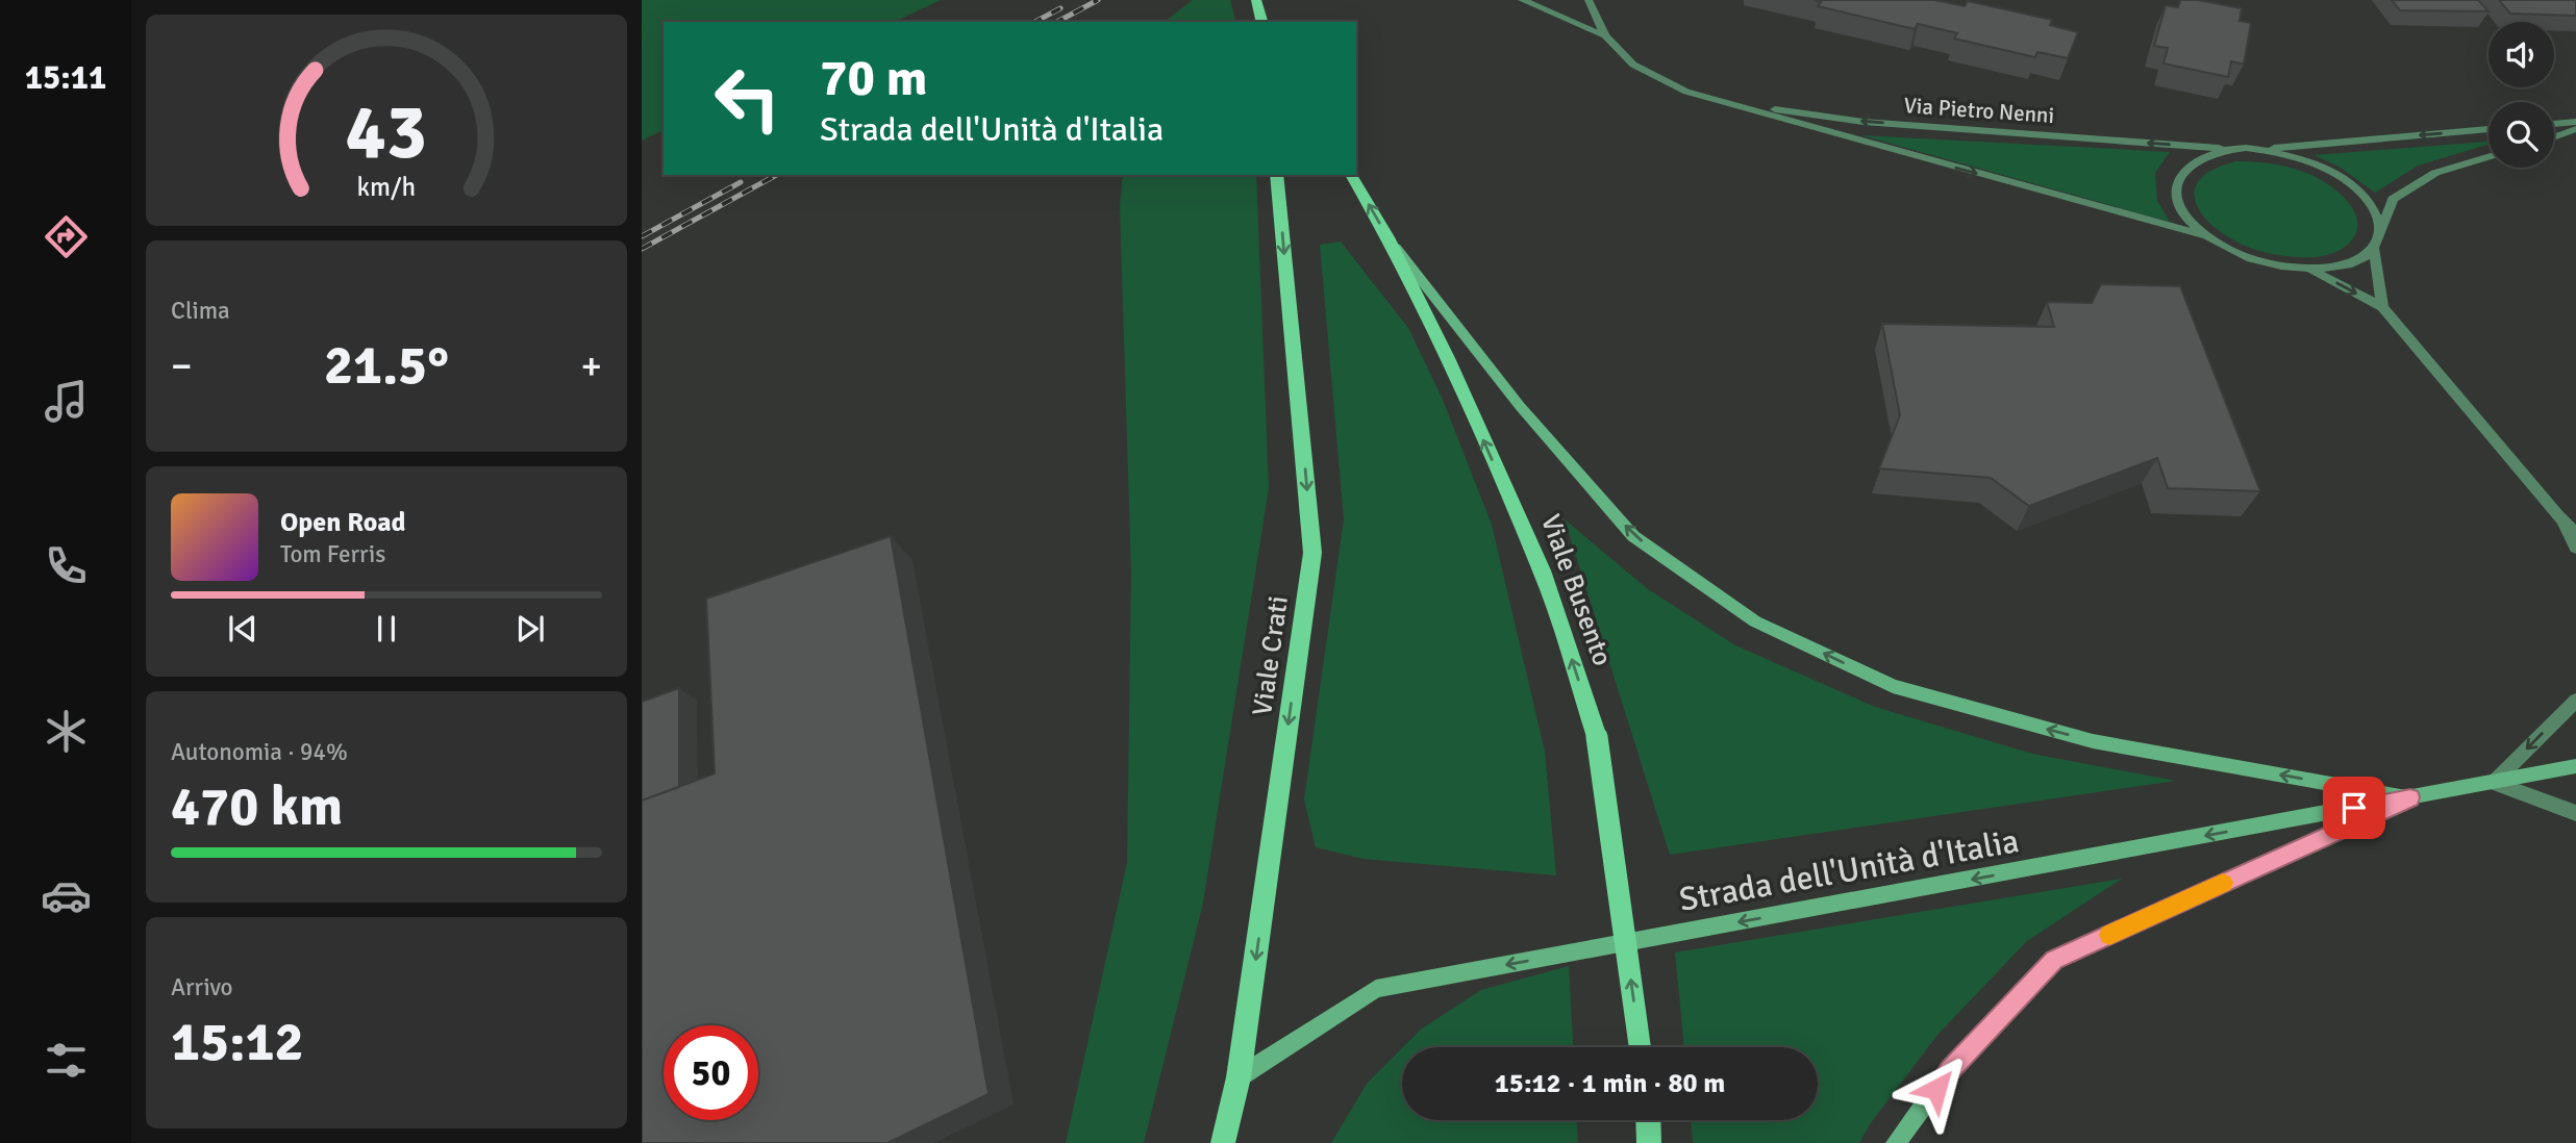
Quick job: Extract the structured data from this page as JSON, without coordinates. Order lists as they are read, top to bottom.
{
  "streets": {
    "main road": ["Viale Busento", "Viale Crati", "Strada dell'Unità d'Italia"],
    "street": ["Via Pietro Nenni"]
  },
  "crossings": [
    ["Viale Crati", "Strada dell'Unità d'Italia"]
  ],
  "one_way": ["Viale Busento", "Viale Crati"],
  "page": {
    "tabs": "15:11",
    "turn": ["70 m", "Strada dell'Unità d'Italia"],
    "tile": [
      "Clima",
      ["Autonomia · 94%", "470 km"],
      ["Arrivo", "15:12"]
    ],
    "heat": ["−", "21.5°", "+"],
    "song": ["Open Road", "Tom Ferris"],
    "limit": "50",
    "trip": "15:12 · 1 min · 80 m",
    "gauge": ["43", "km/h"]
  }
}
